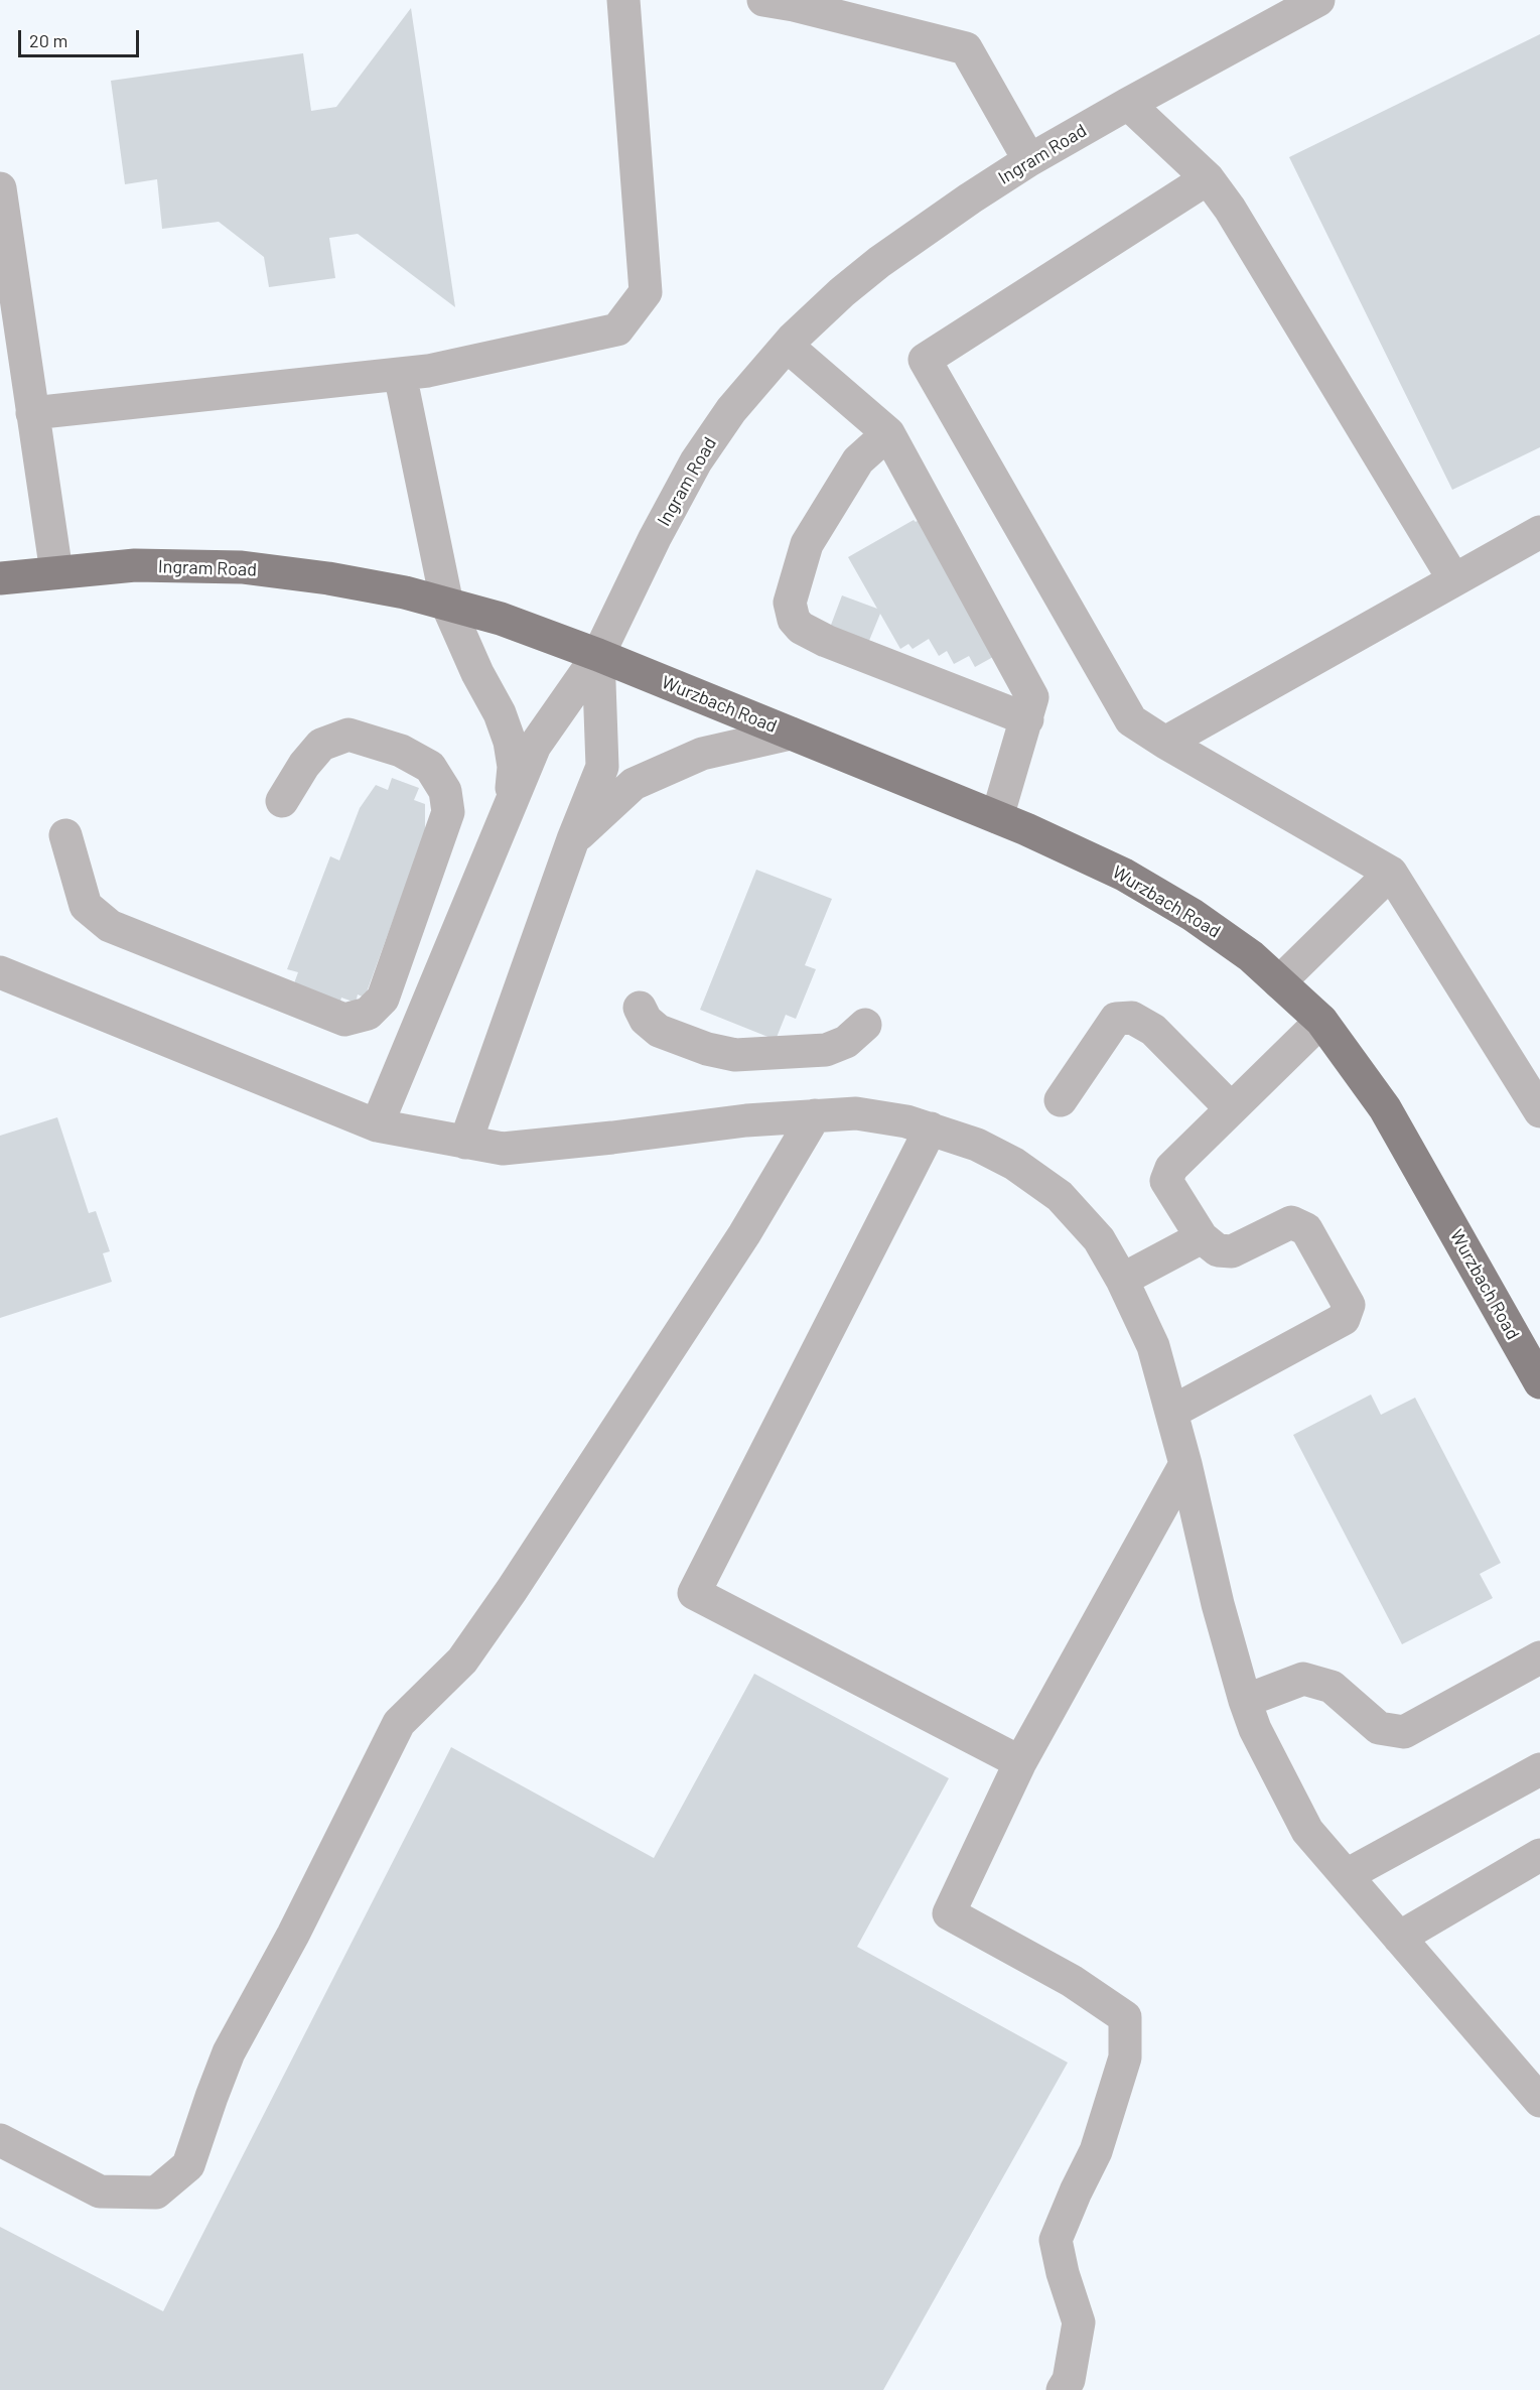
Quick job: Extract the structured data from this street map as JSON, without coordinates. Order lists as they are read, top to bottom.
{
  "streets": {
    "main road": ["Ingram Road", "Wurzbach Road"]
  },
  "crossings": [
    ["Ingram Road", "Wurzbach Road"]
  ],
  "scale_bar": "20 m"
}
